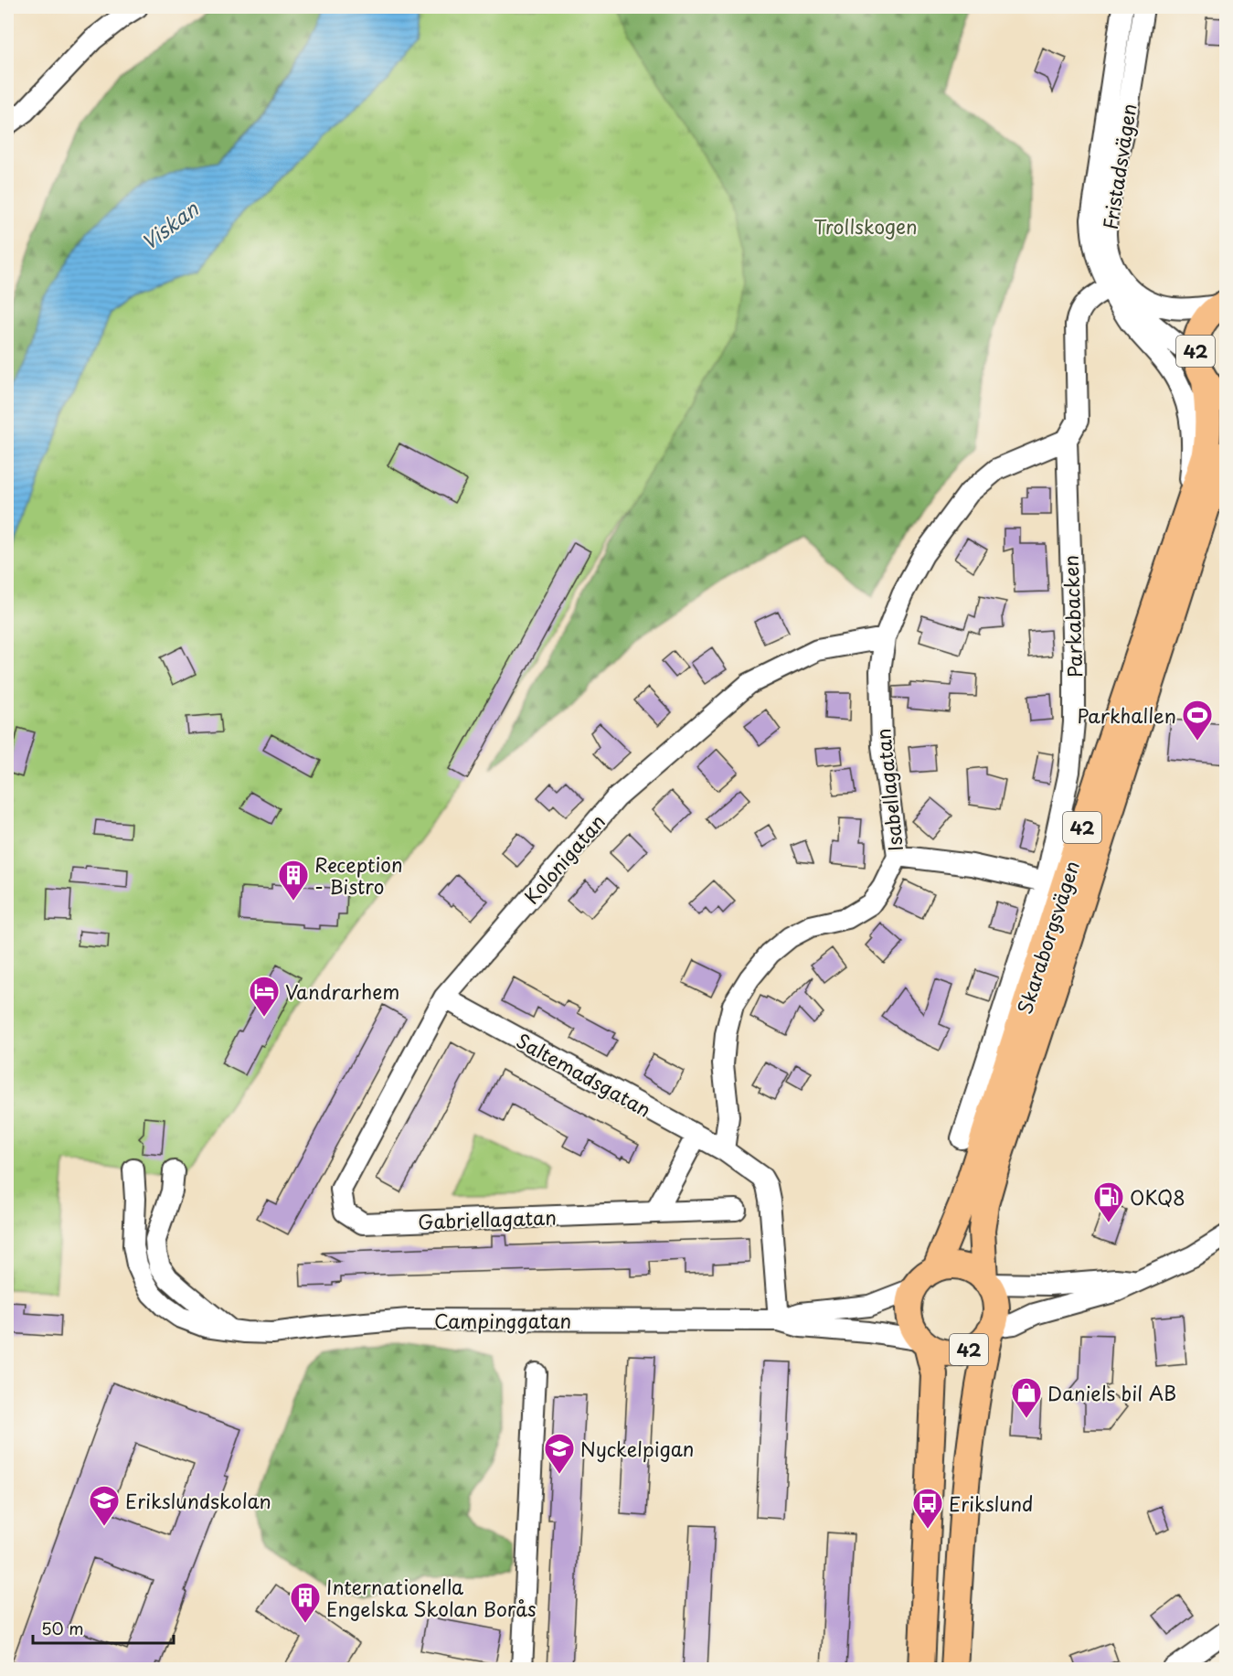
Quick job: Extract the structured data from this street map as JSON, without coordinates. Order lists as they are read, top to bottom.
{
  "streets": {
    "main road": ["42", "Skaraborgsvägen"],
    "street": [
      "Fristadsvägen",
      "Parkabacken",
      "Isabellagatan",
      "Kolonigatan",
      "Saltemadsgatan",
      "Gabriellagatan",
      "Campinggatan"
    ]
  },
  "crossings": [
    ["Fristadsvägen", "42"],
    ["Fristadsvägen", "Skaraborgsvägen"],
    ["42", "Skaraborgsvägen"],
    ["42", "Campinggatan"],
    ["Parkabacken", "Isabellagatan"],
    ["Isabellagatan", "Kolonigatan"],
    ["Isabellagatan", "Saltemadsgatan"],
    ["Kolonigatan", "Saltemadsgatan"],
    ["Kolonigatan", "Gabriellagatan"],
    ["Skaraborgsvägen", "Campinggatan"]
  ],
  "water": ["Viskan"],
  "parks": ["Trollskogen"],
  "places": {
    "sports": ["Parkhallen"],
    "building": ["Reception - Bistro", "Internationella Engelska Skolan Borås"],
    "hotel": ["Vandrarhem"],
    "fuel station": ["OKQ8"],
    "shop": ["Daniels bil AB"],
    "school or university": ["Nyckelpigan", "Erikslundskolan"],
    "bus stop": ["Erikslund"]
  },
  "scale_bar": "50 m"
}
